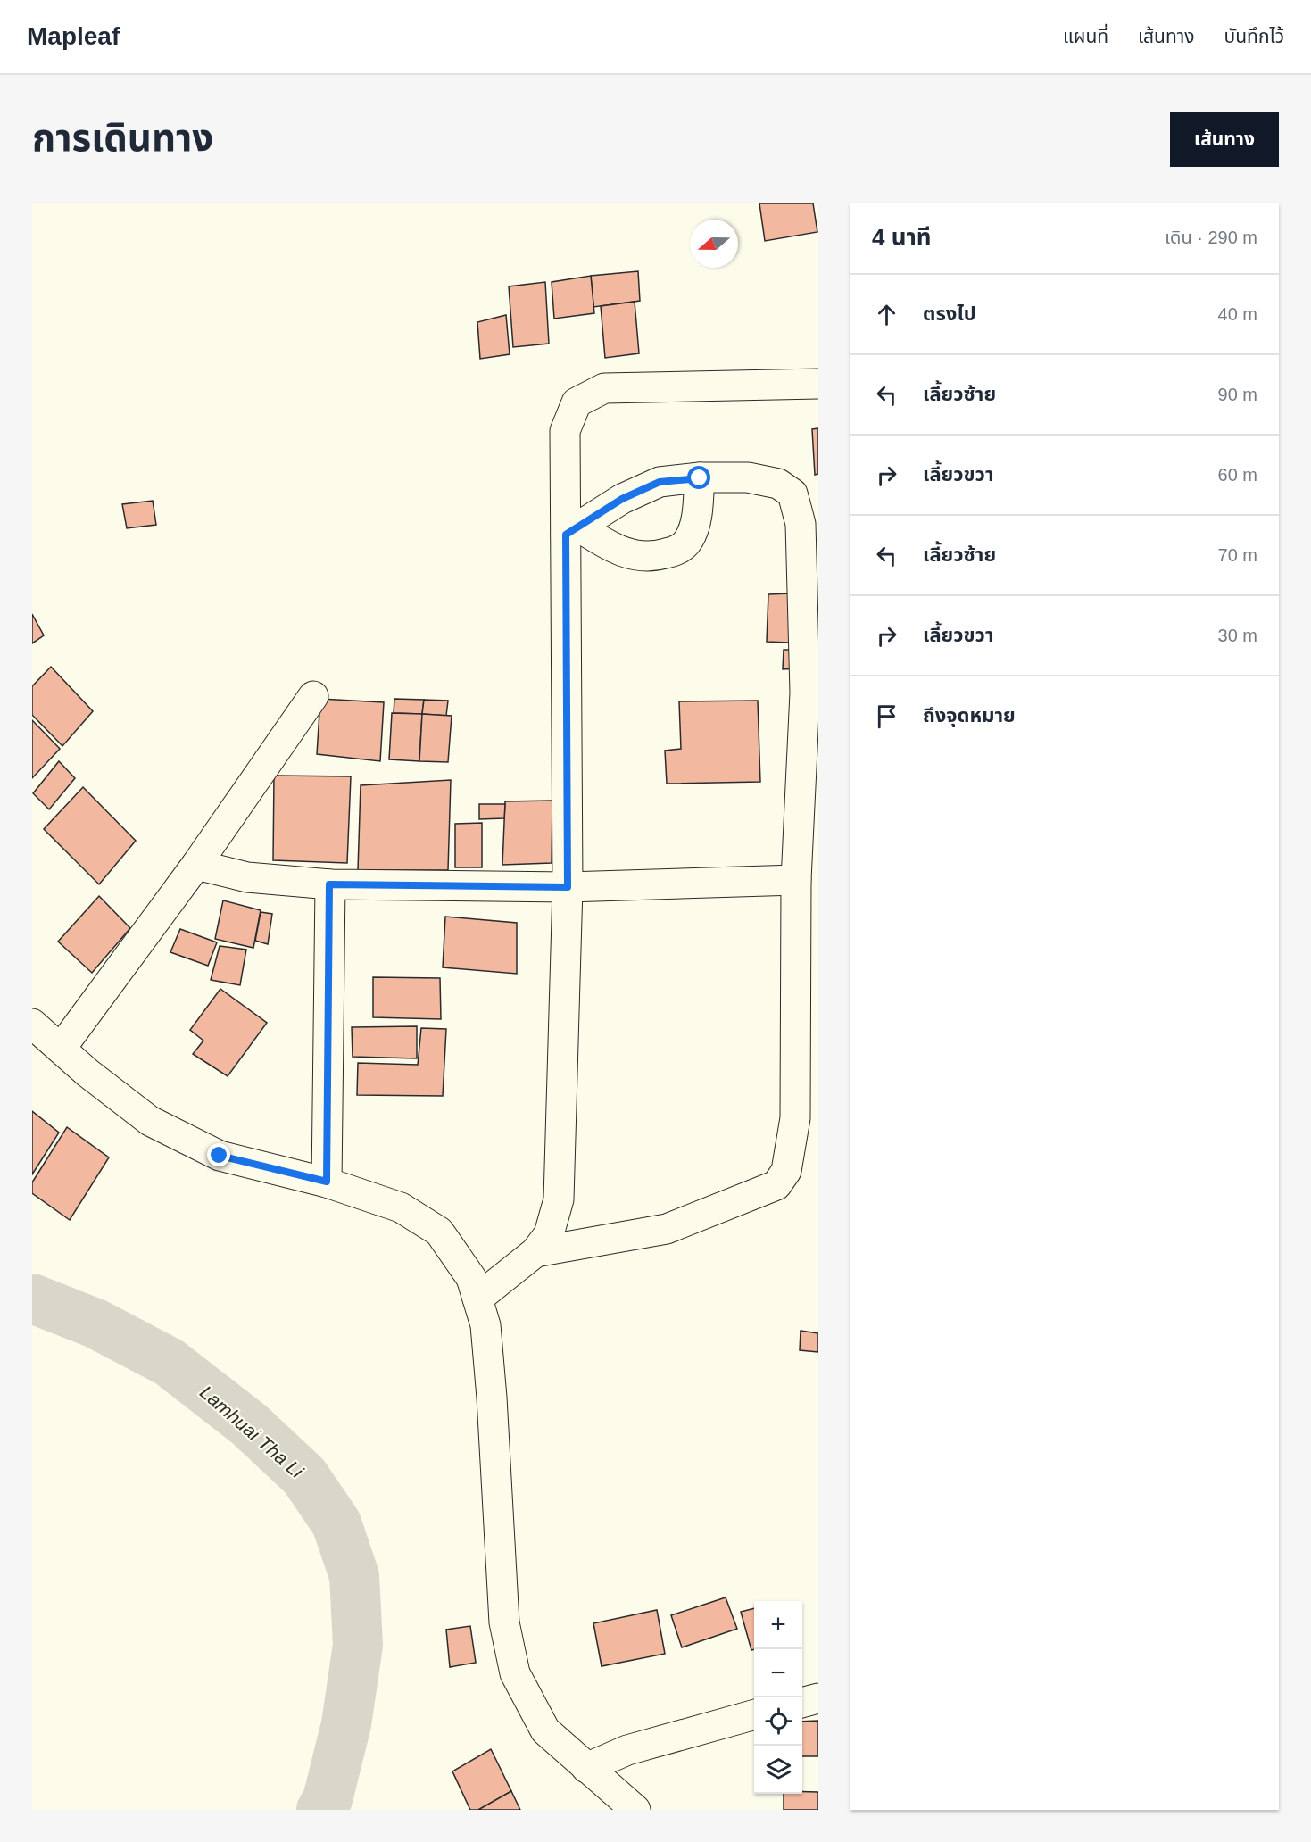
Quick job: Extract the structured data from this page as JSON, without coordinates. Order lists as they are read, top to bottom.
{
  "water": ["Lamhuai Tha Li"],
  "north": "left",
  "page": {
    "header": "Mapleaf",
    "nav": ["แผนที่", "เส้นทาง", "บันทึกไว้"],
    "title": "การเดินทาง",
    "buttons": "เส้นทาง",
    "heading": ["4 นาที", "เดิน · 290 m"],
    "list": [
      ["ตรงไป", "40 m"],
      ["เลี้ยวซ้าย", "90 m"],
      ["เลี้ยวขวา", "60 m"],
      ["เลี้ยวซ้าย", "70 m"],
      ["เลี้ยวขวา", "30 m"],
      "ถึงจุดหมาย"
    ],
    "map_buttons": ["+", "−"]
  }
}
